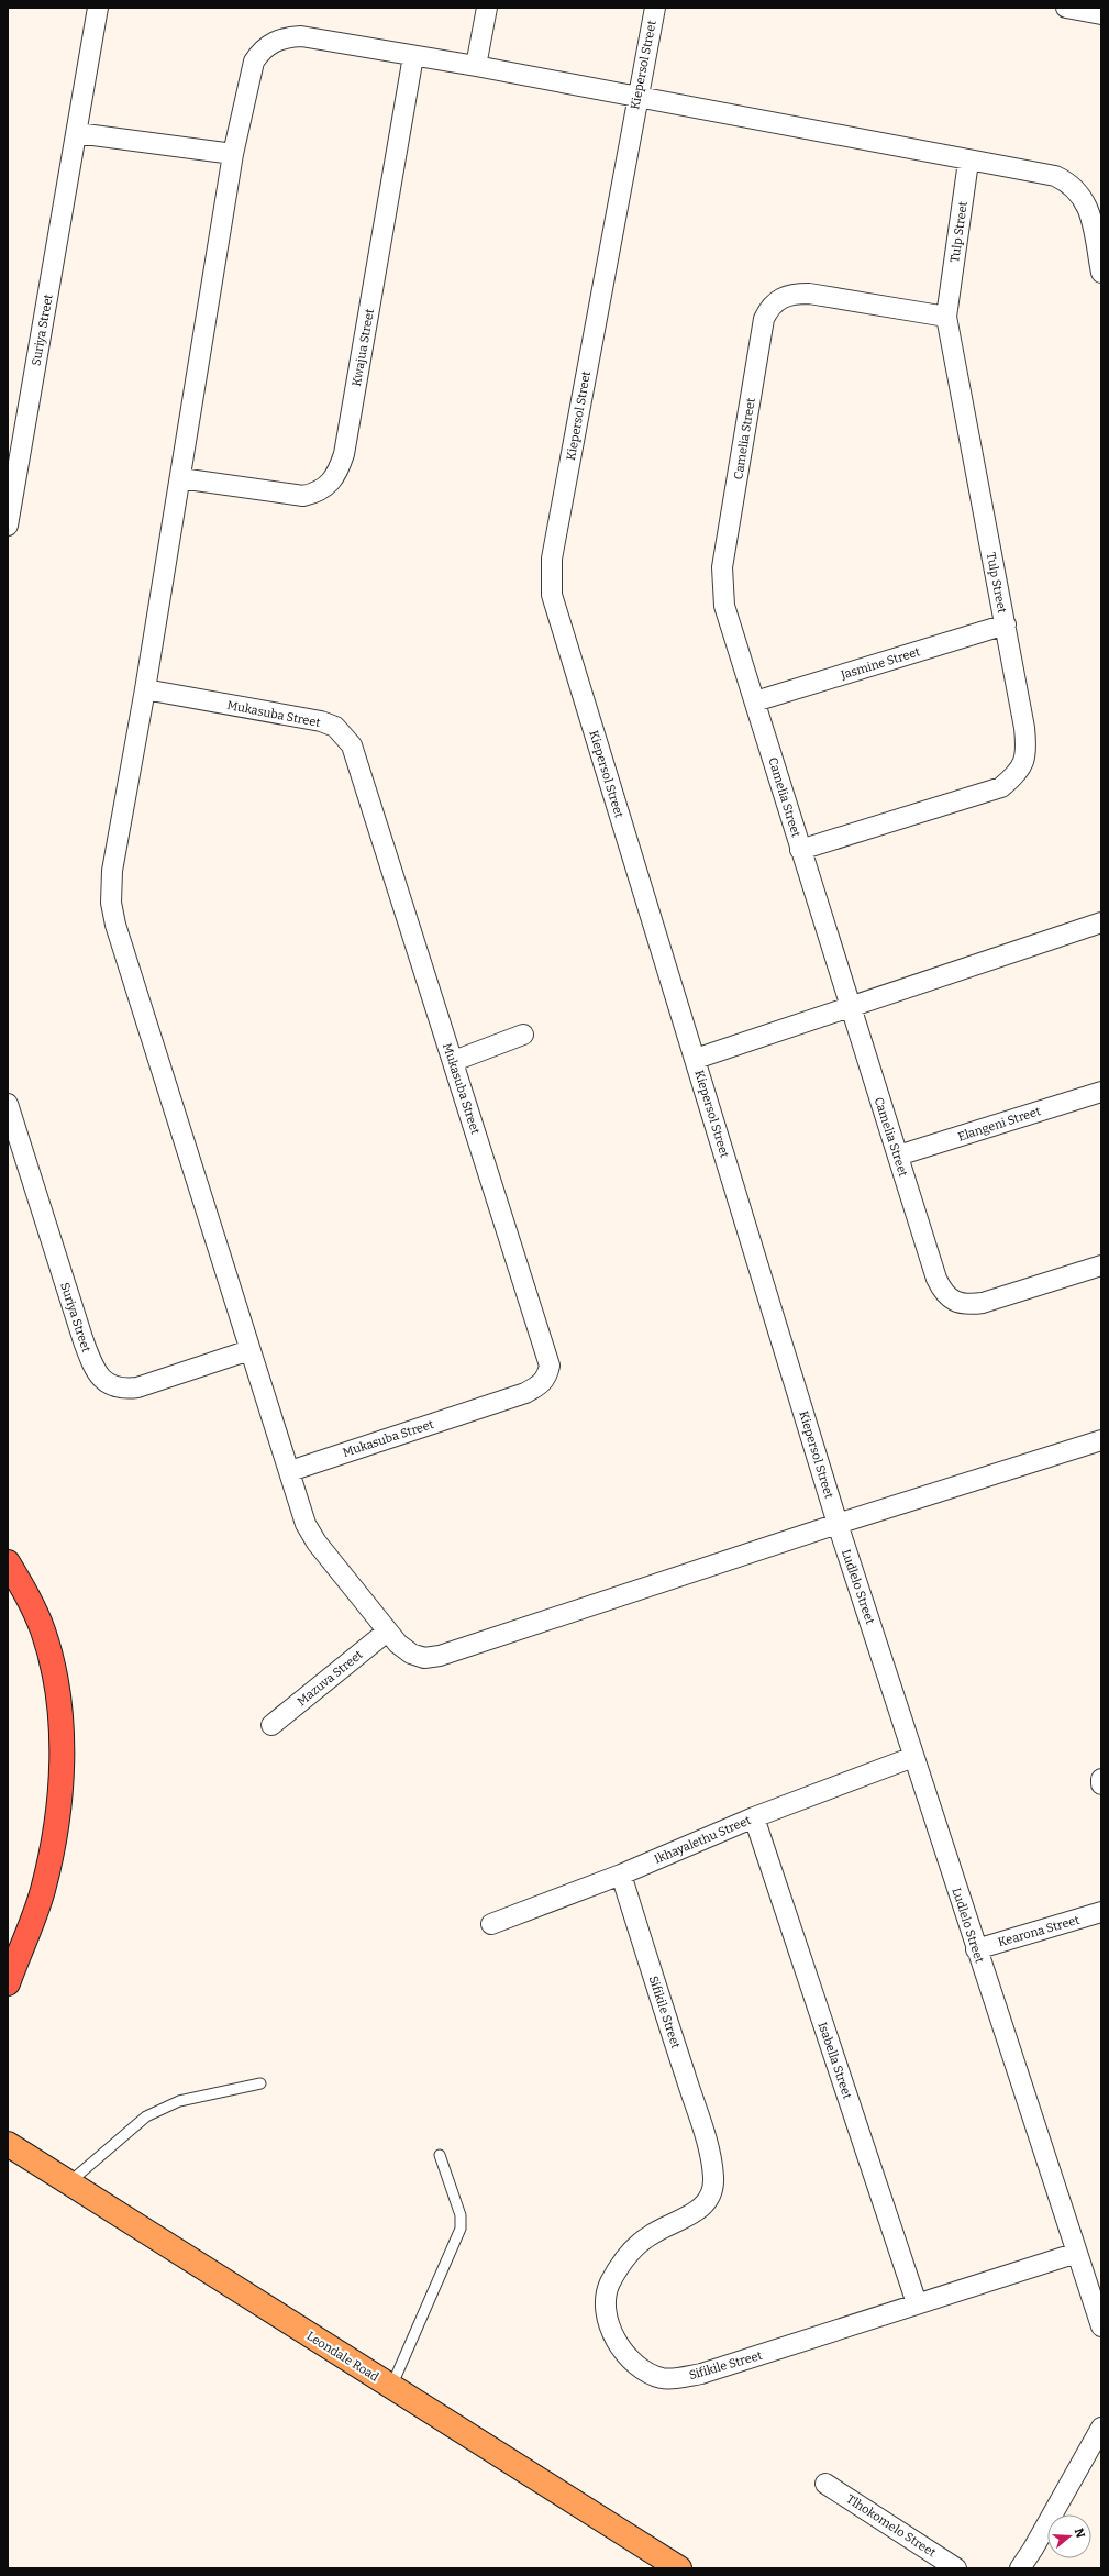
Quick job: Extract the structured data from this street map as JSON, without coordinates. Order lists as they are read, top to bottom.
{
  "streets": {
    "main road": ["Leondale Road"],
    "street": [
      "Kiepersol Street",
      "Tulp Street",
      "Suriya Street",
      "Kwajua Street",
      "Camelia Street",
      "Jasmine Street",
      "Mukasuba Street",
      "Elangeni Street",
      "Ludlelo Street",
      "Mazuva Street",
      "Ikhayalethu Street",
      "Kearona Street",
      "Sifikile Street",
      "Isabella Street",
      "Tlhokomelo Street"
    ]
  },
  "crossings": [
    ["Kiepersol Street", "Ludlelo Street"],
    ["Tulp Street", "Camelia Street"],
    ["Tulp Street", "Jasmine Street"],
    ["Camelia Street", "Jasmine Street"],
    ["Camelia Street", "Elangeni Street"],
    ["Ludlelo Street", "Ikhayalethu Street"],
    ["Ludlelo Street", "Kearona Street"],
    ["Ludlelo Street", "Sifikile Street"],
    ["Ikhayalethu Street", "Sifikile Street"],
    ["Ikhayalethu Street", "Isabella Street"],
    ["Sifikile Street", "Isabella Street"]
  ],
  "north": "right"
}
